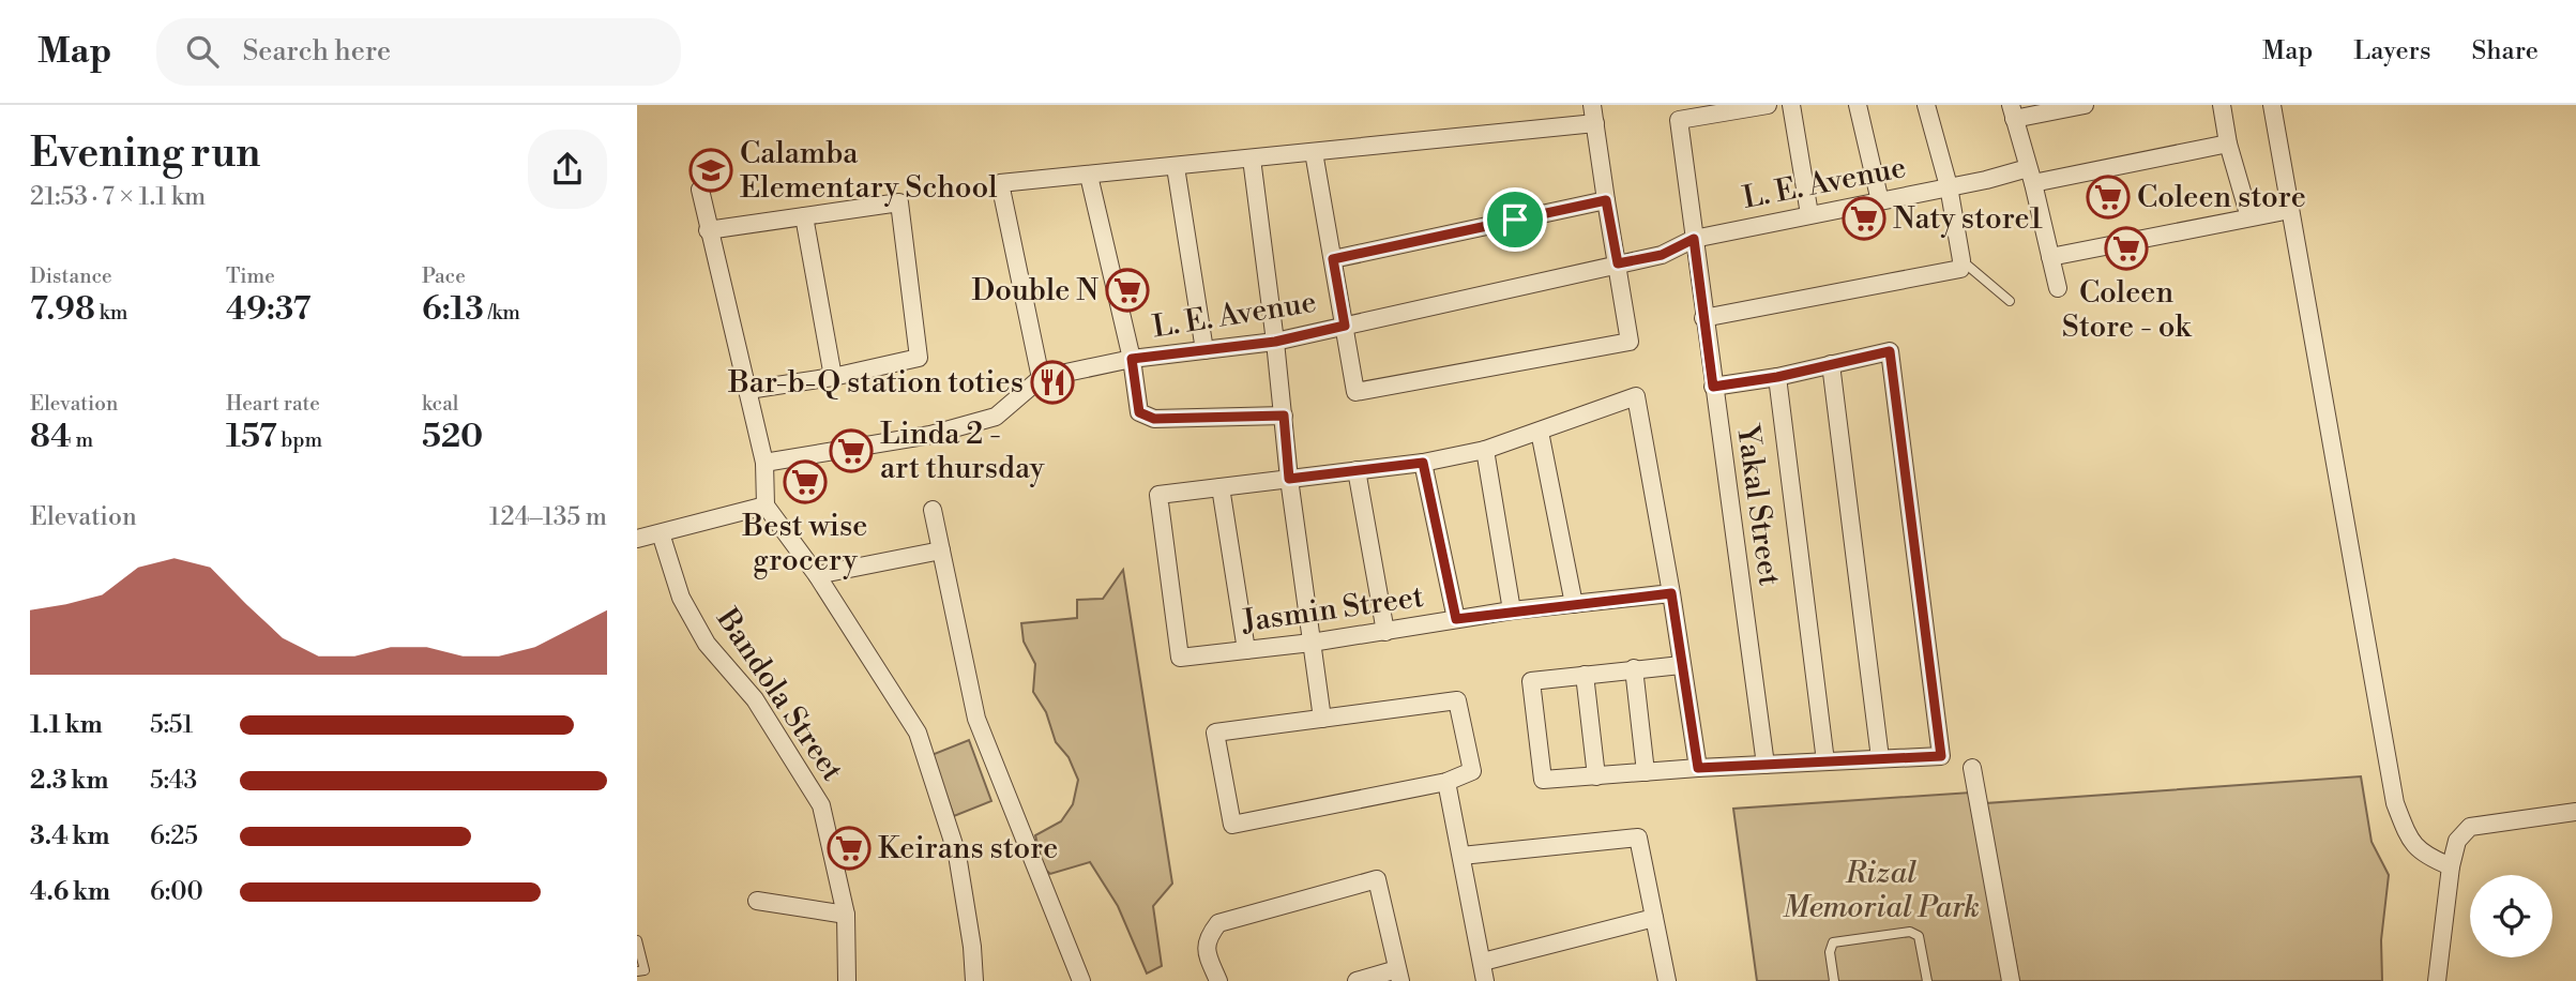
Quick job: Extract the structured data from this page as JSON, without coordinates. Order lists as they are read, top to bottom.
{
  "streets": {
    "street": [
      "L. E. Avenue",
      "Yakal Street",
      "Jasmin Street",
      "Bandola Street"
    ]
  },
  "crossings": [
    ["L. E. Avenue", "Yakal Street"]
  ],
  "parks": ["Rizal Memorial Park"],
  "places": {
    "school or university": ["Calamba Elementary School"],
    "supermarket": [
      "Coleen store",
      "Naty store1",
      "Coleen Store - ok",
      "Double N",
      "Linda 2 - art thursday",
      "Best wise grocery",
      "Keirans store"
    ],
    "restaurant": ["Bar-b-Q station toties"]
  },
  "page": {
    "header": "Map",
    "search": "Search here",
    "nav": ["Map", "Layers", "Share"],
    "heading": ["Evening run", "21:53 · 7 × 1.1 km"],
    "stats": [
      ["Distance", "7.98 km"],
      ["Time", "49:37"],
      ["Pace", "6:13 /km"],
      ["Elevation", "84 m"],
      ["Heart rate", "157 bpm"],
      ["kcal", "520"]
    ],
    "chart": ["Elevation", "124–135 m"],
    "list": [
      {
        "name": "1.1 km",
        "note": "5:51"
      },
      {
        "name": "2.3 km",
        "note": "5:43"
      },
      {
        "name": "3.4 km",
        "note": "6:25"
      },
      {
        "name": "4.6 km",
        "note": "6:00"
      }
    ]
  }
}
